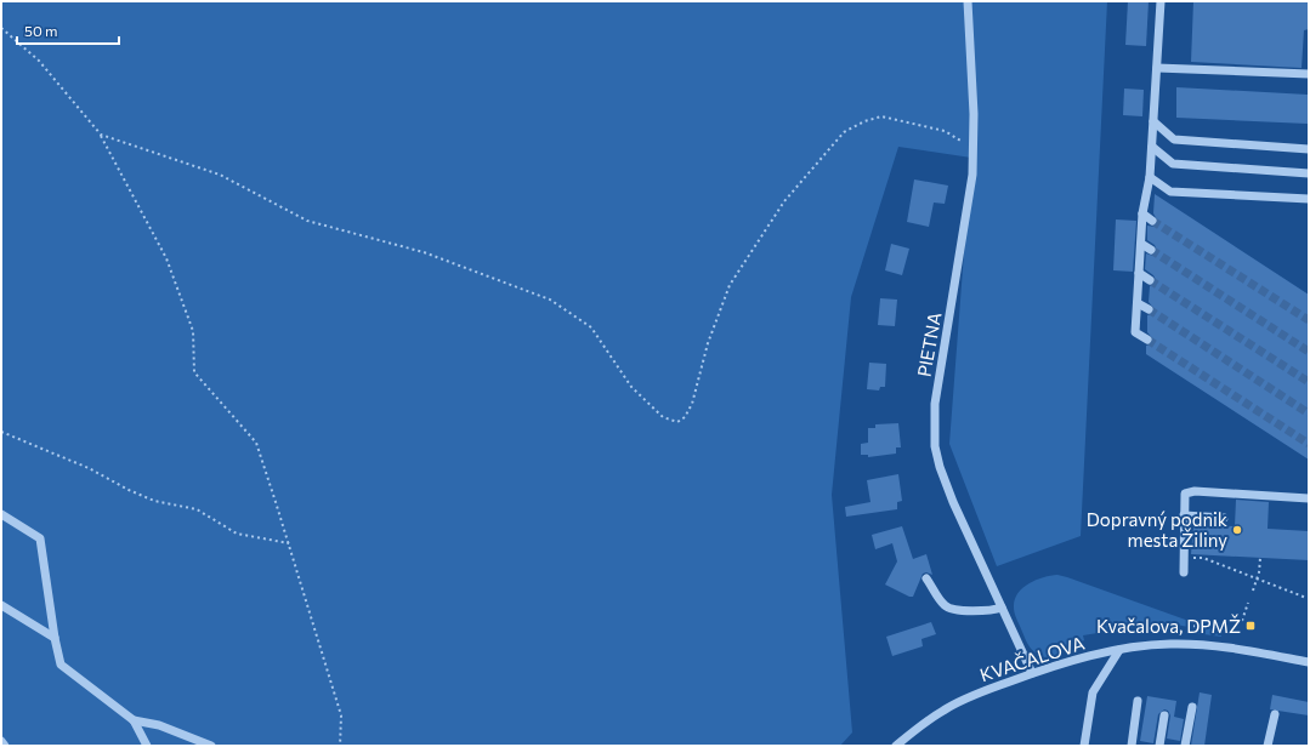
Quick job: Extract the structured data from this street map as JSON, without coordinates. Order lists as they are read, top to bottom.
{
  "streets": {
    "street": ["PIETNA", "KVAČALOVA"]
  },
  "crossings": [
    ["PIETNA", "KVAČALOVA"]
  ],
  "places": {
    "other": ["Dopravný podnik mesta Žiliny"],
    "transit": ["Kvačalova, DPMŽ"]
  },
  "scale_bar": "50 m"
}
